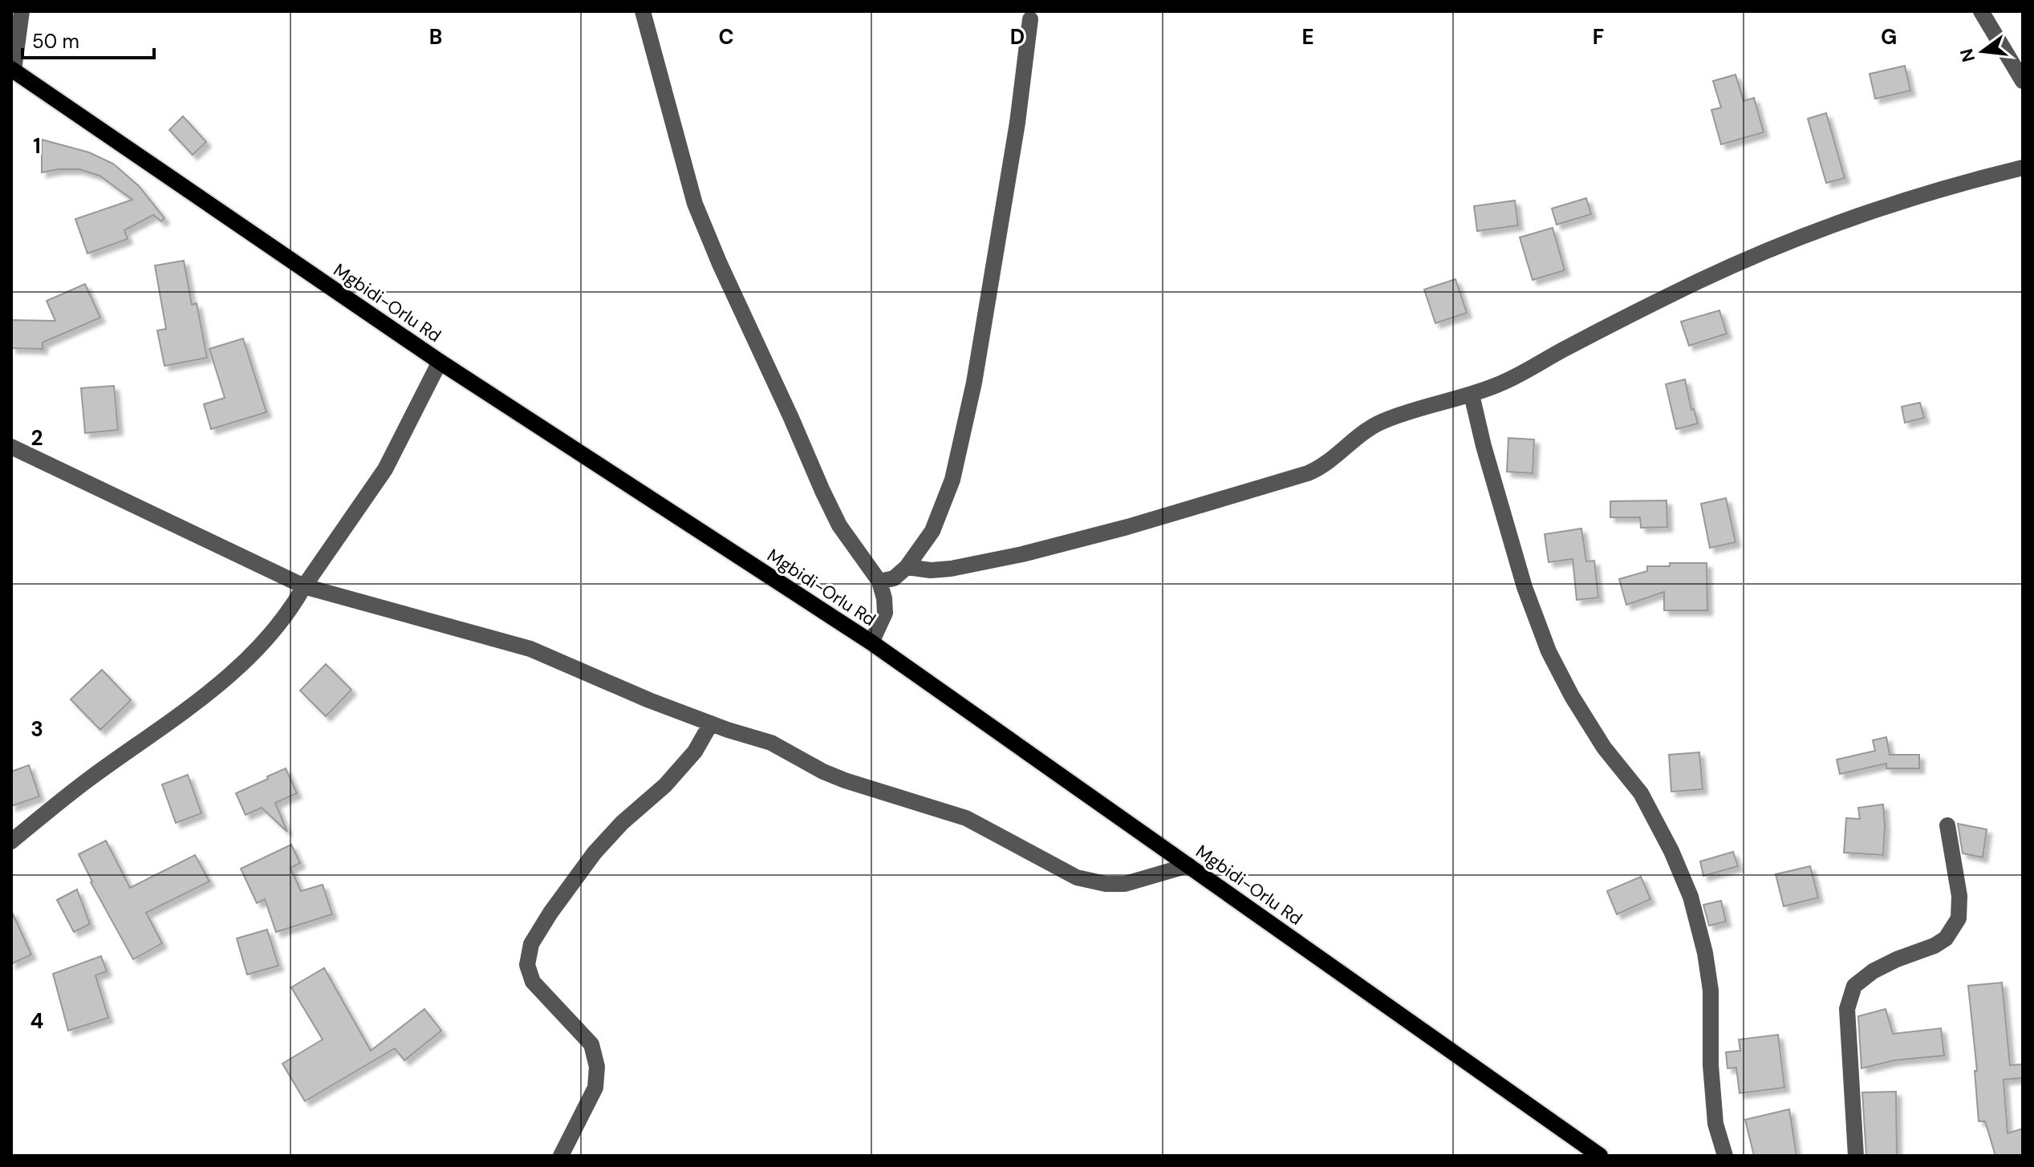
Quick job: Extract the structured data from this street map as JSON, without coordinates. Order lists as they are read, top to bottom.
{
  "streets": {
    "main road": ["Mgbidi-Orlu Rd"]
  },
  "scale_bar": "50 m",
  "north": "left",
  "grid": {
    "columns": [
      "B",
      "C",
      "D",
      "E",
      "F",
      "G"
    ],
    "rows": [
      "1",
      "2",
      "3",
      "4"
    ]
  }
}
